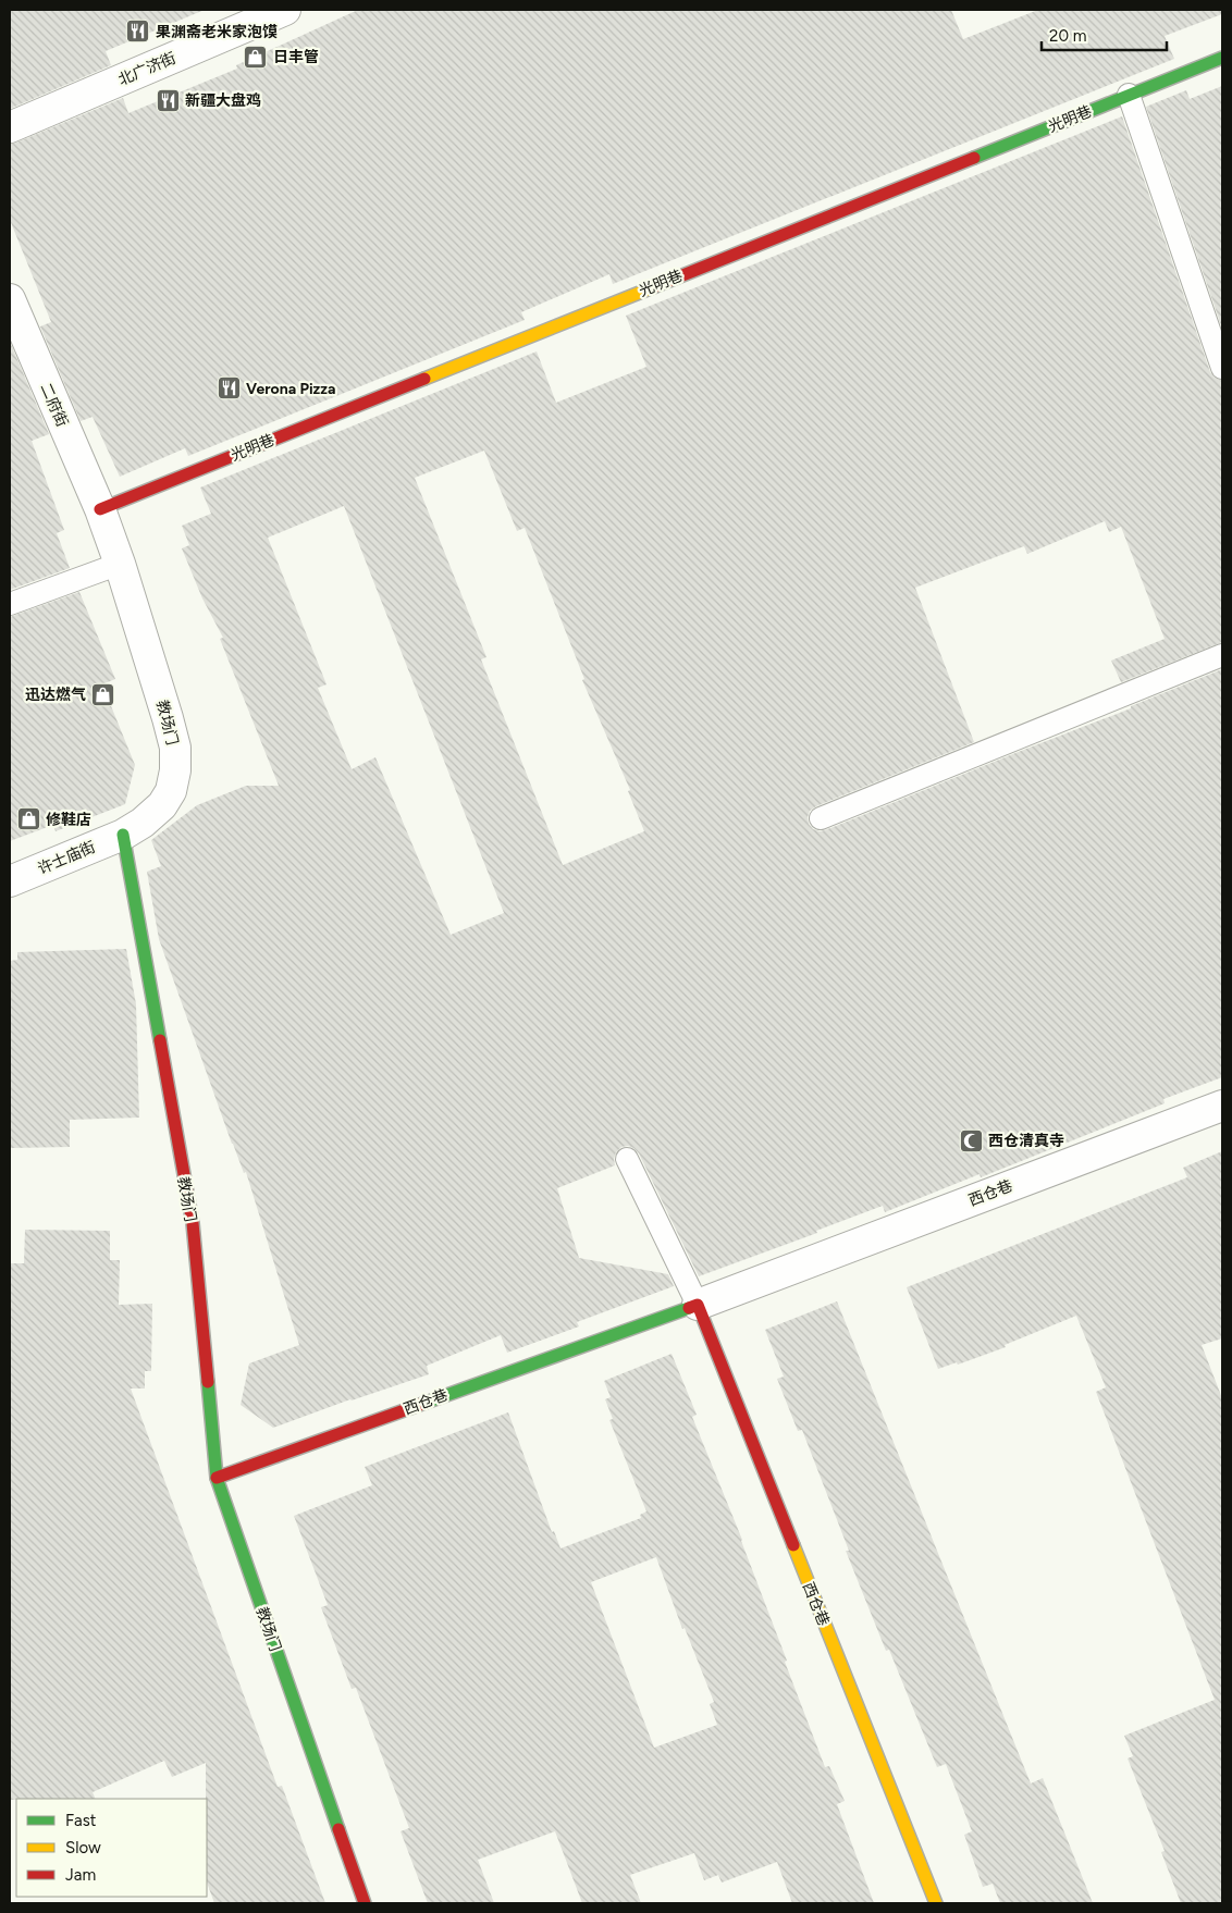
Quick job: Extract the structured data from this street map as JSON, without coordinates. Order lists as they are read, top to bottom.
{
  "streets": {
    "street": [
      "北广济街",
      "光明巷",
      "二府街",
      "教场门",
      "许士庙街",
      "西仓巷"
    ]
  },
  "crossings": [
    ["光明巷", "二府街"],
    ["光明巷", "教场门"],
    ["二府街", "教场门"],
    ["教场门", "许士庙街"],
    ["教场门", "西仓巷"]
  ],
  "places": {
    "restaurant": ["果渊斋老米家泡馍", "新疆大盘鸡", "Verona Pizza"],
    "shop": ["日丰管", "迅达燃气", "修鞋店"],
    "mosque": ["西仓清真寺"]
  },
  "legend": ["Fast", "Slow", "Jam"],
  "scale_bar": "20 m"
}
